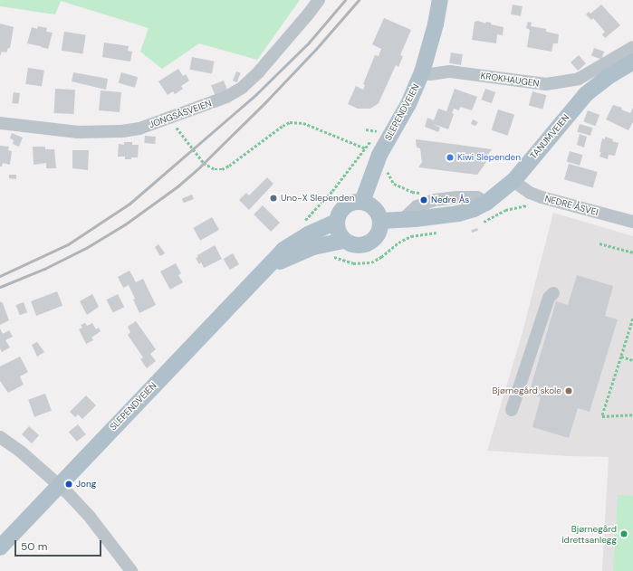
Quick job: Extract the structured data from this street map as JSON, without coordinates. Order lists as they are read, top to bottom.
{
  "streets": {
    "main road": ["SLEPENDVEIEN", "TANUMVEIEN"],
    "street": ["KROKHAUGEN", "JONGSÅSVEIEN", "NEDRE ÅSVEI"]
  },
  "crossings": [
    ["KROKHAUGEN", "SLEPENDVEIEN"],
    ["SLEPENDVEIEN", "TANUMVEIEN"],
    ["TANUMVEIEN", "NEDRE ÅSVEI"]
  ],
  "places": [
    "Kiwi Slependen",
    "Uno-X Slependen",
    "Nedre Ås",
    "Bjørnegård skole",
    "Jong",
    "Bjørnegård idrettsanlegg"
  ],
  "scale_bar": "50 m"
}
